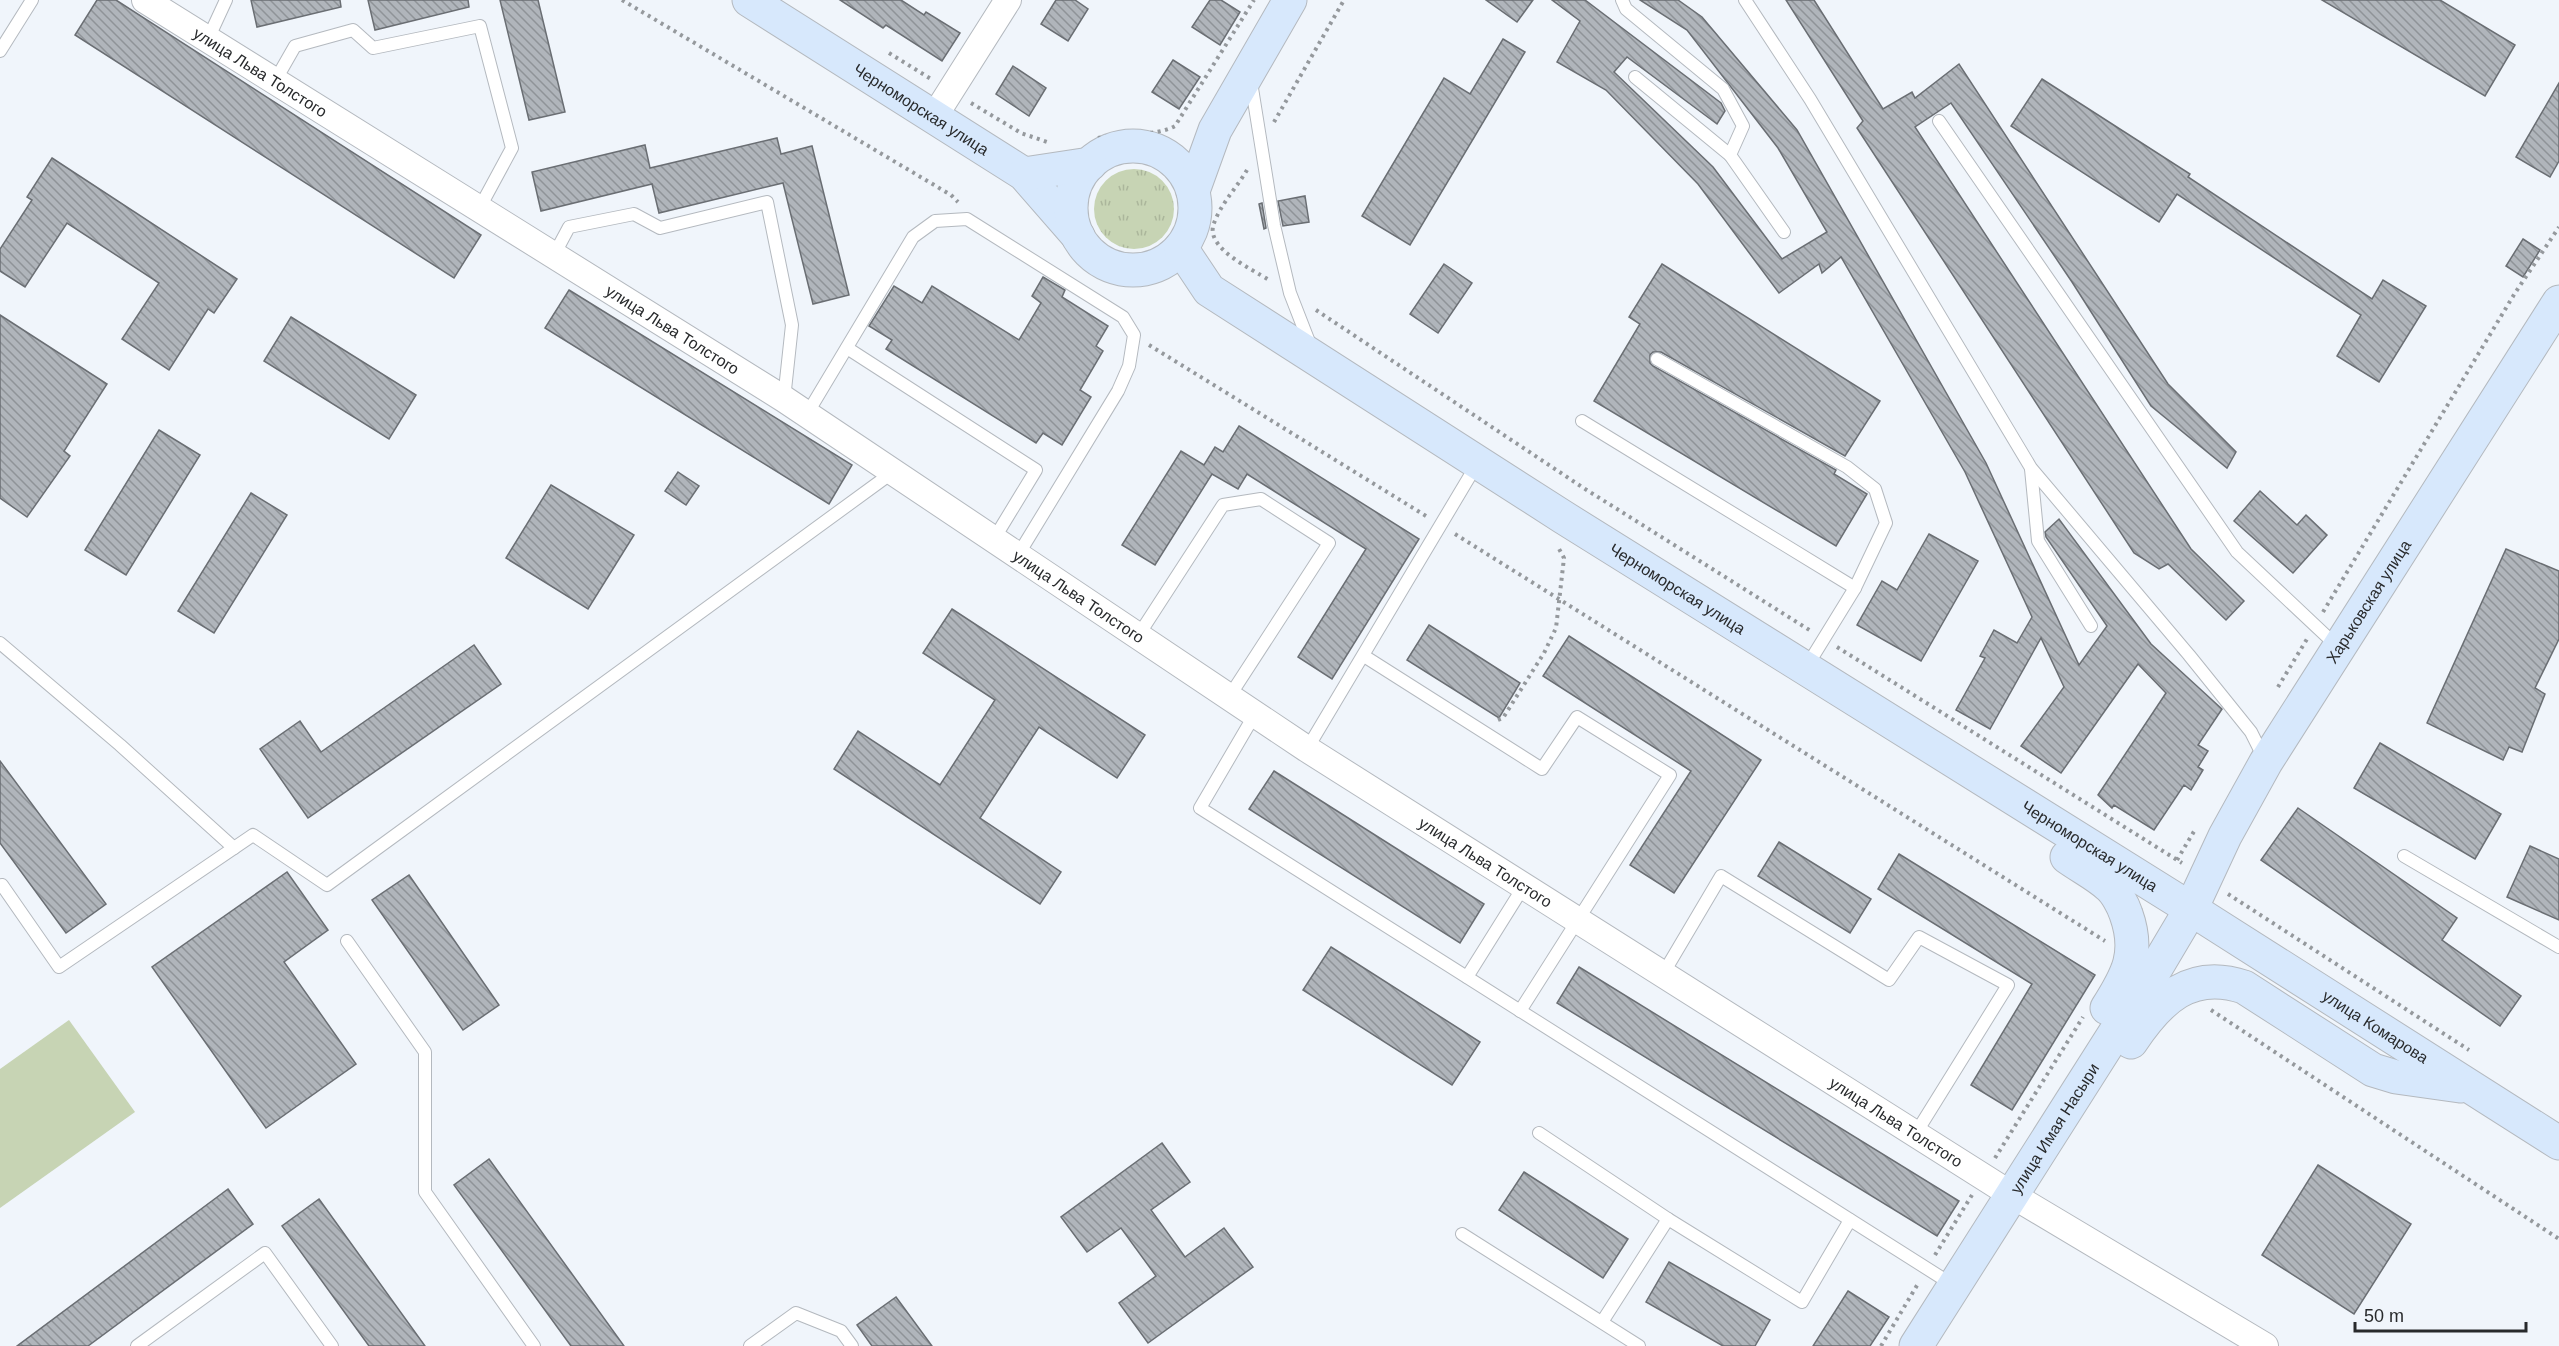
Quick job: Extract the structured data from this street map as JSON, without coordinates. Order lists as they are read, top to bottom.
{
  "streets": {
    "main road": [
      "Черноморская улица",
      "Харьковская улица",
      "улица Комарова",
      "улица Имая Насыри"
    ],
    "street": ["улица Льва Толстого"]
  },
  "crossings": [
    ["улица Льва Толстого", "улица Имая Насыри"],
    ["Черноморская улица", "Харьковская улица"],
    ["Черноморская улица", "улица Комарова"],
    ["Черноморская улица", "улица Имая Насыри"],
    ["Харьковская улица", "улица Комарова"],
    ["Харьковская улица", "улица Имая Насыри"],
    ["улица Комарова", "улица Имая Насыри"]
  ],
  "scale_bar": "50 m"
}
